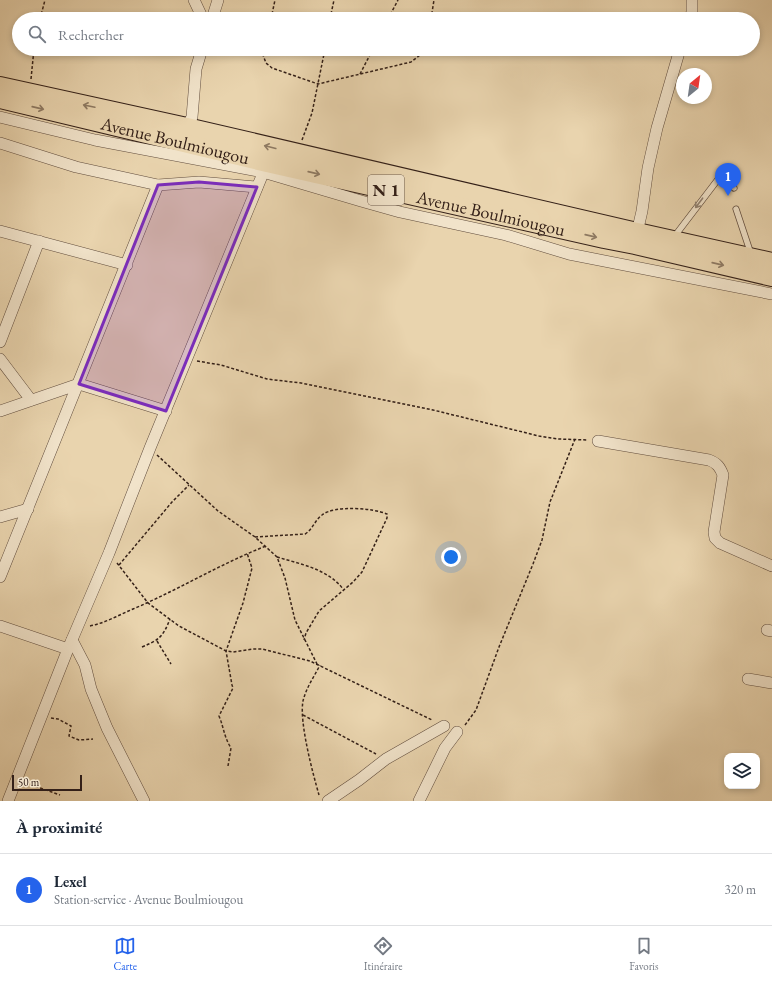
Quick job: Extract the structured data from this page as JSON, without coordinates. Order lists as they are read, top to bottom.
{
  "streets": {
    "highway": ["Avenue Boulmiougou", "N 1"]
  },
  "scale_bar": "50 m",
  "north": "top right",
  "page": {
    "search": "Rechercher",
    "pins": "1",
    "scale": "50 m",
    "heading": "À proximité",
    "list": [
      {
        "mark": "1",
        "name": "Lexel",
        "note": "Station-service · Avenue Boulmiougou",
        "value": "320 m"
      }
    ],
    "nav": ["Carte", "Itinéraire", "Favoris"]
  }
}
